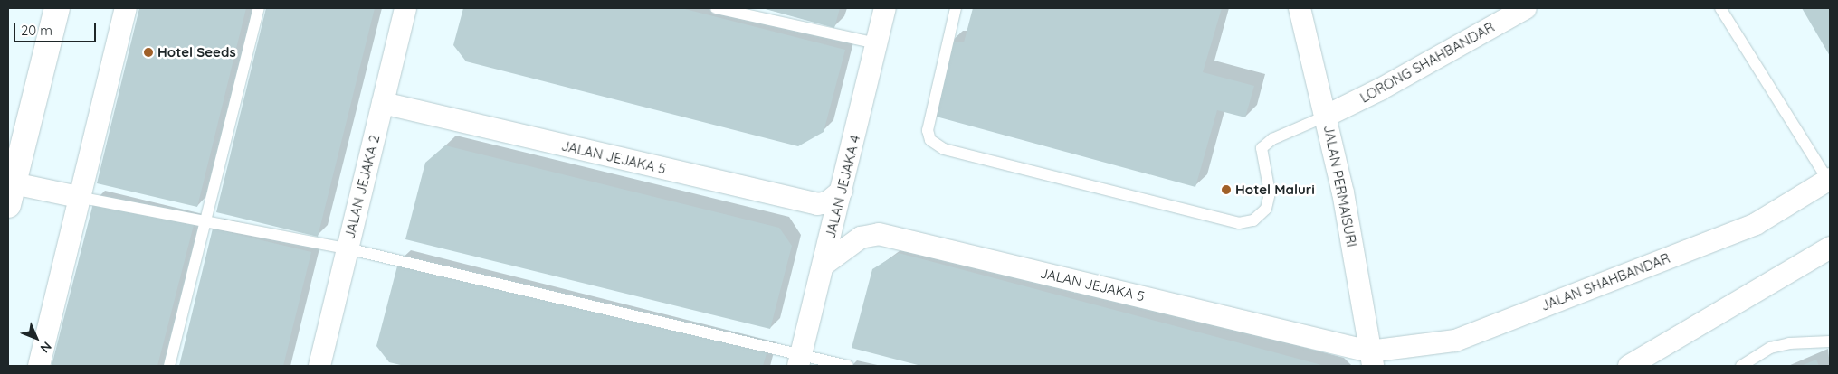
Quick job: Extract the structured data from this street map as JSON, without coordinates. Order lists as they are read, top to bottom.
{
  "streets": {
    "street": [
      "LORONG SHAHBANDAR",
      "JALAN JEJAKA 5",
      "JALAN PERMAISURI",
      "JALAN JEJAKA 2",
      "JALAN JEJAKA 4",
      "JALAN SHAHBANDAR"
    ]
  },
  "crossings": [
    ["LORONG SHAHBANDAR", "JALAN PERMAISURI"],
    ["JALAN JEJAKA 5", "JALAN PERMAISURI"],
    ["JALAN JEJAKA 5", "JALAN JEJAKA 2"],
    ["JALAN JEJAKA 5", "JALAN JEJAKA 4"],
    ["JALAN JEJAKA 5", "JALAN SHAHBANDAR"],
    ["JALAN PERMAISURI", "JALAN SHAHBANDAR"]
  ],
  "places": ["Hotel Seeds", "Hotel Maluri"],
  "scale_bar": "20 m",
  "north": "bottom right"
}
